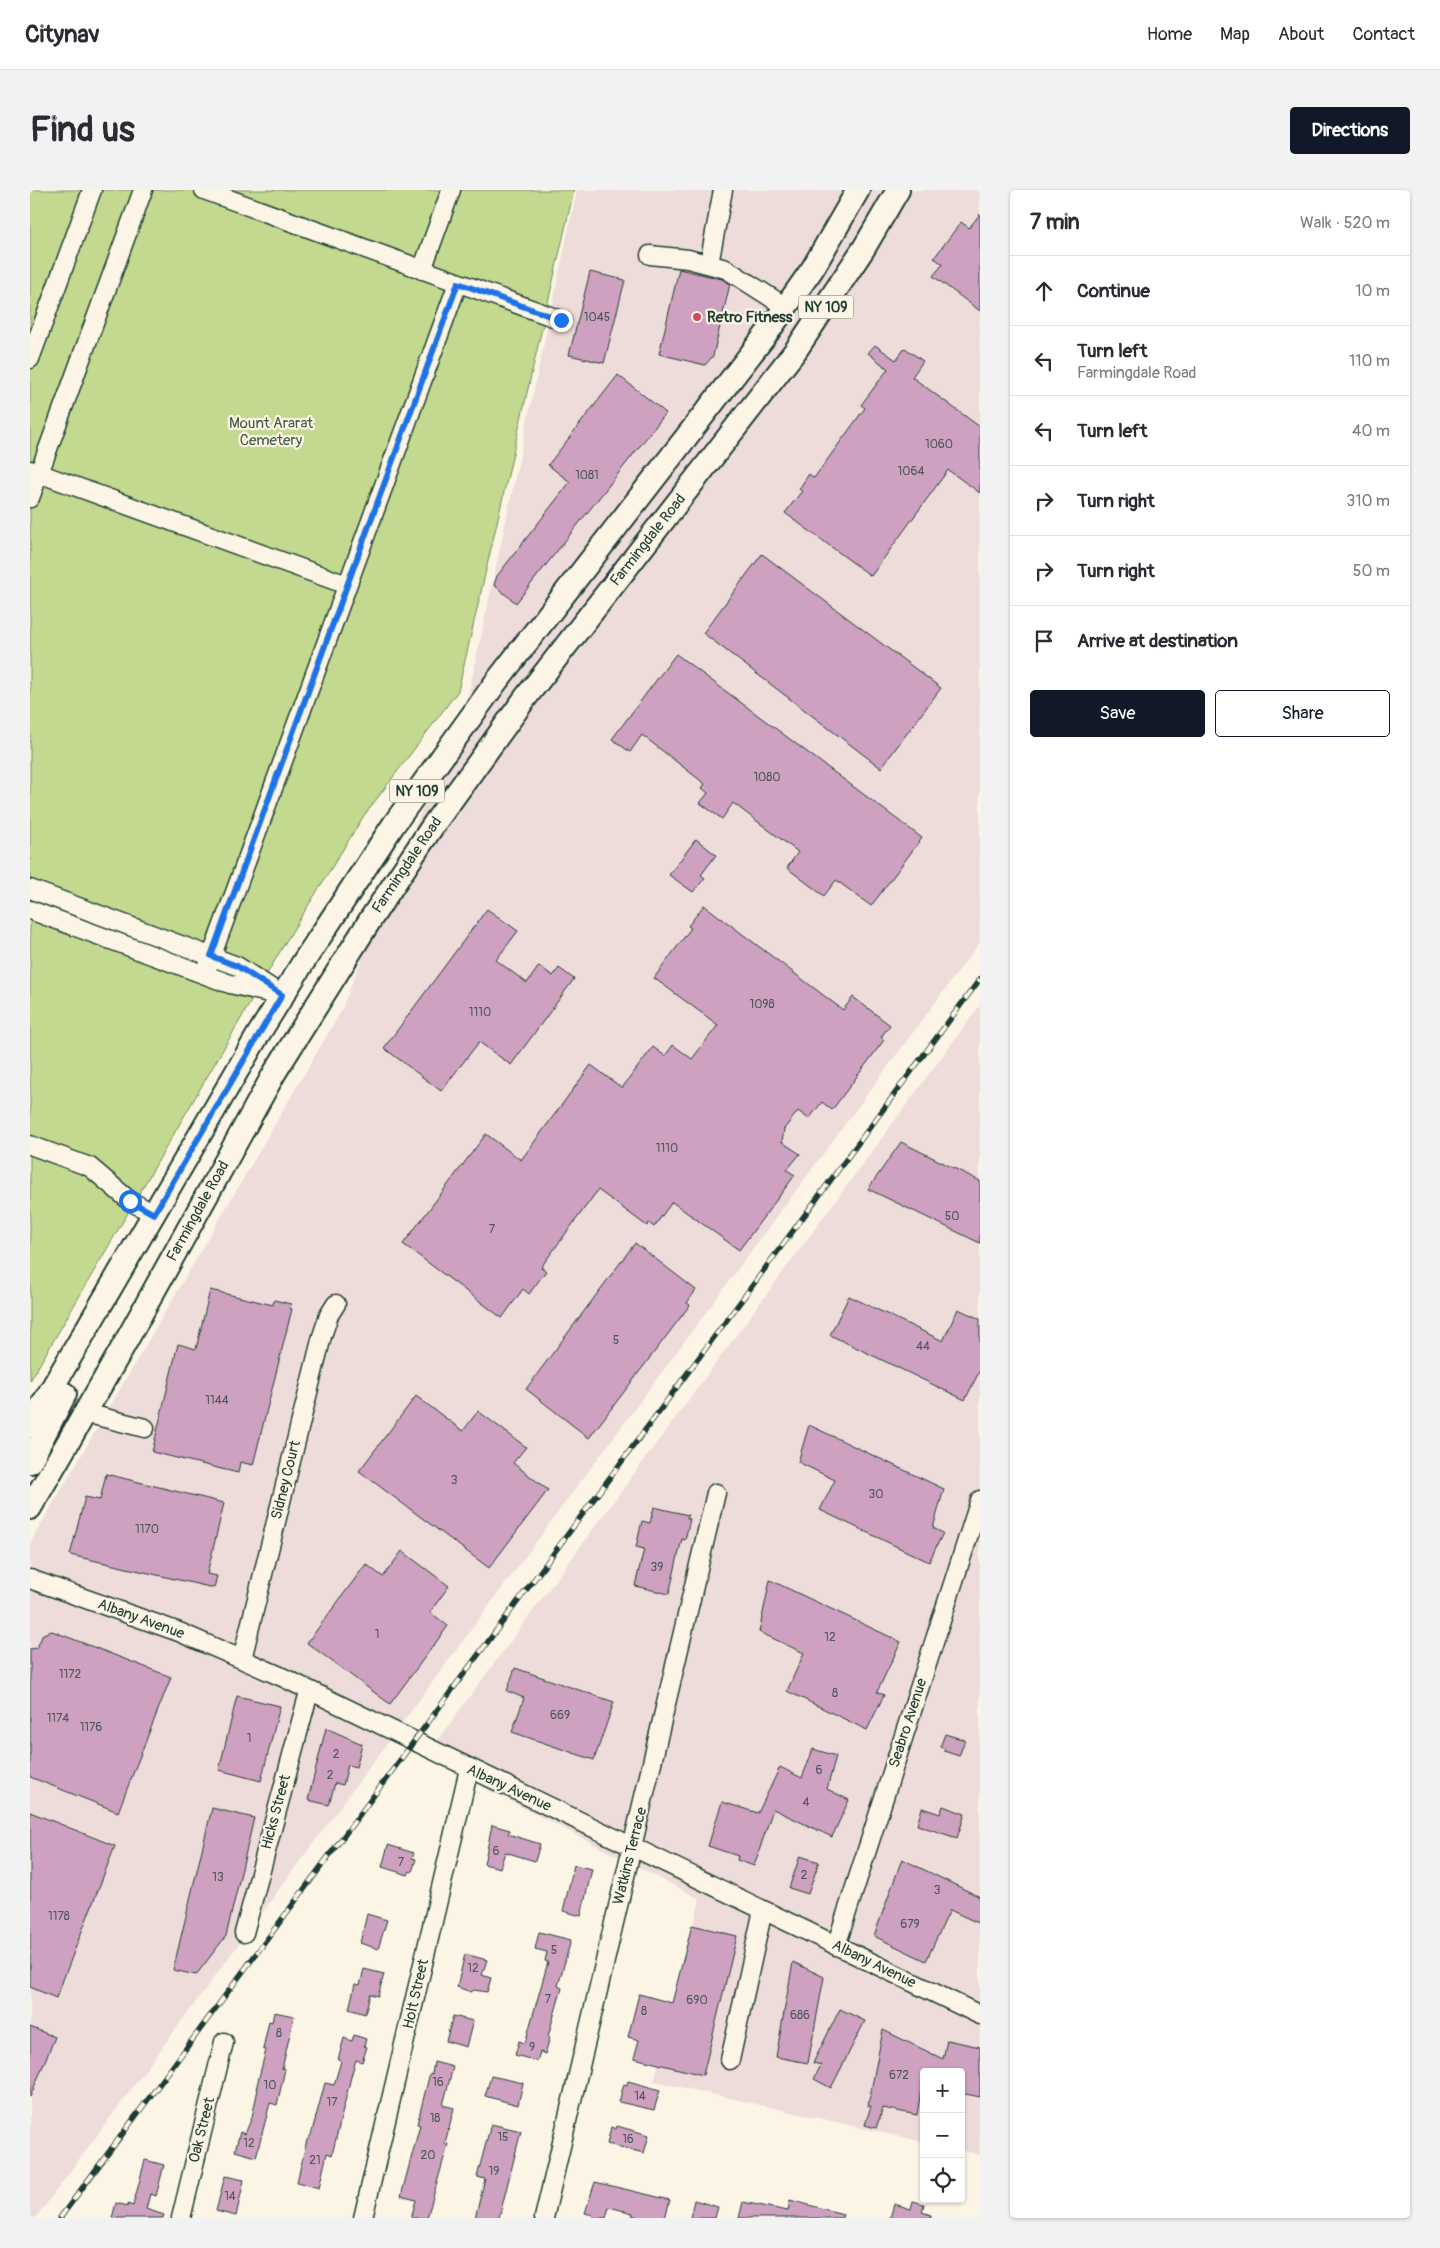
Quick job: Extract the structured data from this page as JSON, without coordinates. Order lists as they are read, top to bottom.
{
  "streets": {
    "main road": ["NY 109", "Farmingdale Road"],
    "street": [
      "Sidney Court",
      "Albany Avenue",
      "Seabro Avenue",
      "Hicks Street",
      "Watkins Terrace",
      "Holt Street",
      "Oak Street"
    ]
  },
  "crossings": [
    ["Sidney Court", "Albany Avenue"],
    ["Albany Avenue", "Seabro Avenue"],
    ["Albany Avenue", "Hicks Street"],
    ["Albany Avenue", "Watkins Terrace"],
    ["Albany Avenue", "Holt Street"]
  ],
  "parks": ["Mount Ararat Cemetery"],
  "places": ["Retro Fitness"],
  "house_numbers": [
    "1045",
    "1060",
    "1064",
    "1081",
    "1080",
    "1098",
    "1110",
    "1110",
    "50",
    "7",
    "5",
    "44",
    "1144",
    "3",
    "30",
    "1170",
    "39",
    "1",
    "12",
    "1172",
    "8",
    "669",
    "1174",
    "1176",
    "1",
    "2",
    "6",
    "2",
    "4",
    "6",
    "7",
    "2",
    "13",
    "3",
    "1178",
    "679",
    "5",
    "12",
    "7",
    "690",
    "8",
    "686",
    "8",
    "9",
    "672",
    "16",
    "10",
    "14",
    "17",
    "18",
    "15",
    "16",
    "12",
    "20",
    "21",
    "19",
    "14"
  ],
  "page": {
    "header": "Citynav",
    "nav": [
      "Home",
      "Map",
      "About",
      "Contact"
    ],
    "buttons": [
      "Directions",
      ["Save", "Share"]
    ],
    "title": "Find us",
    "heading": ["7 min", "Walk · 520 m"],
    "list": [
      ["Continue", "10 m"],
      ["Turn left", "Farmingdale Road", "110 m"],
      ["Turn left", "40 m"],
      ["Turn right", "310 m"],
      ["Turn right", "50 m"],
      "Arrive at destination"
    ],
    "map_buttons": ["+", "−"]
  }
}
